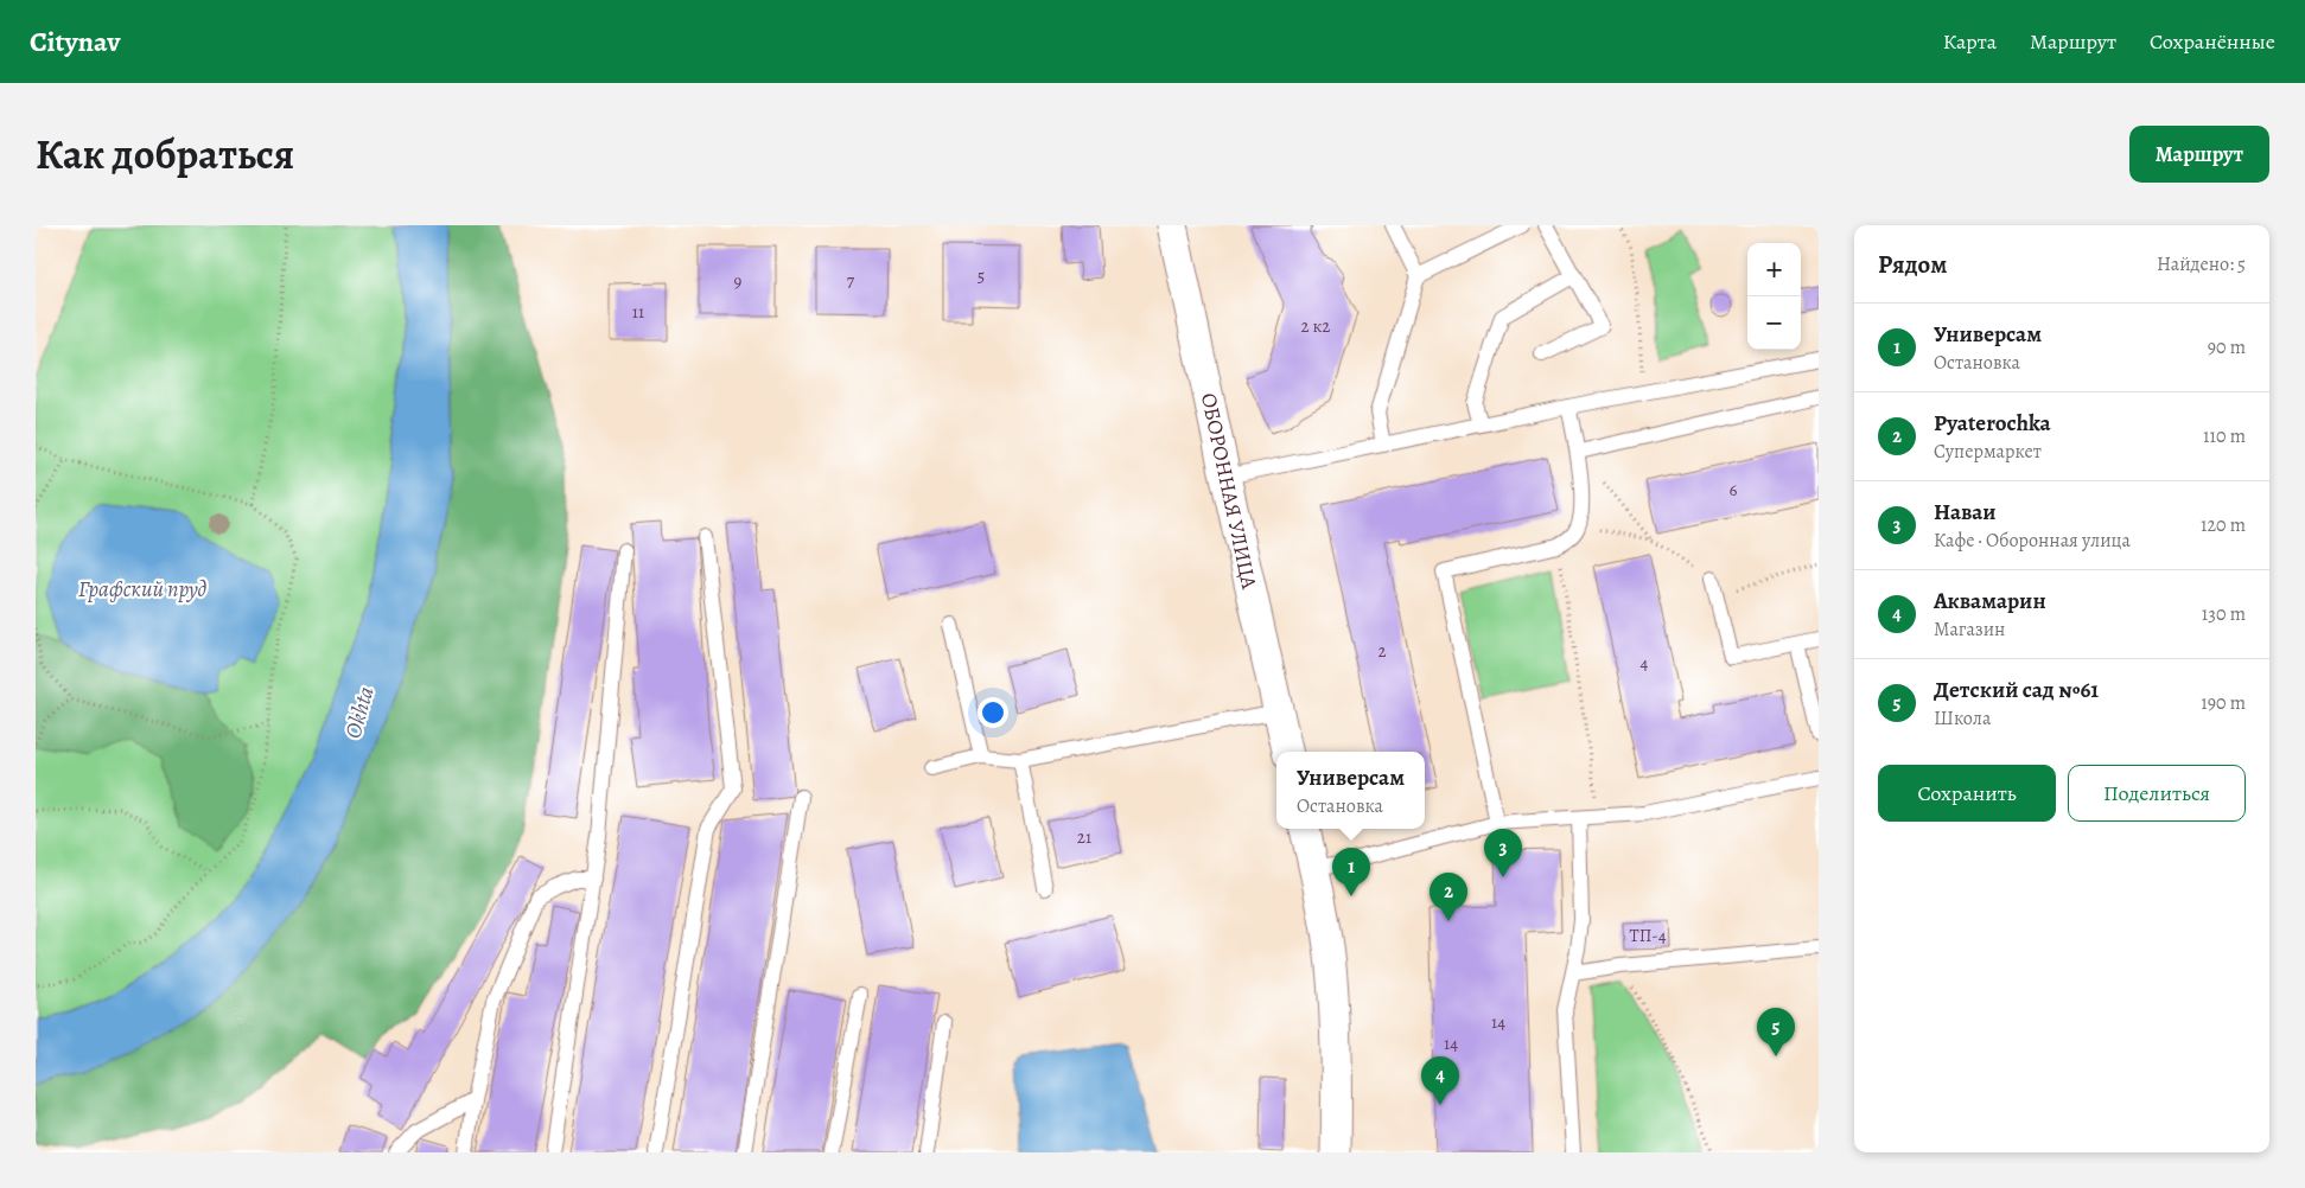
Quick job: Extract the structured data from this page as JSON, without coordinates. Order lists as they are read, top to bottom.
{
  "streets": {
    "street": ["ОБОРОННАЯ УЛИЦА"]
  },
  "water": ["Графский пруд", "Okhta"],
  "house_numbers": [
    "5",
    "9",
    "7",
    "11",
    "2 к2",
    "6",
    "2",
    "4",
    "21",
    "ТП-4",
    "14",
    "14"
  ],
  "page": {
    "header": "Citynav",
    "nav": ["Карта", "Маршрут", "Сохранённые"],
    "title": "Как добраться",
    "buttons": [
      "Маршрут",
      ["Сохранить", "Поделиться"]
    ],
    "heading": ["Рядом", "Найдено: 5"],
    "map_buttons": ["+", "−"],
    "list": [
      {
        "mark": "1",
        "name": "Универсам",
        "note": "Остановка",
        "value": "90 m"
      },
      {
        "mark": "2",
        "name": "Pyaterochka",
        "note": "Супермаркет",
        "value": "110 m"
      },
      {
        "mark": "3",
        "name": "Наваи",
        "note": "Кафе · Оборонная улица",
        "value": "120 m"
      },
      {
        "mark": "4",
        "name": "Аквамарин",
        "note": "Магазин",
        "value": "130 m"
      },
      {
        "mark": "5",
        "name": "Детский сад №61",
        "note": "Школа",
        "value": "190 m"
      }
    ],
    "popup": ["Универсам", "Остановка"],
    "pins": [
      "3",
      "1",
      "2",
      "5",
      "4"
    ]
  }
}
